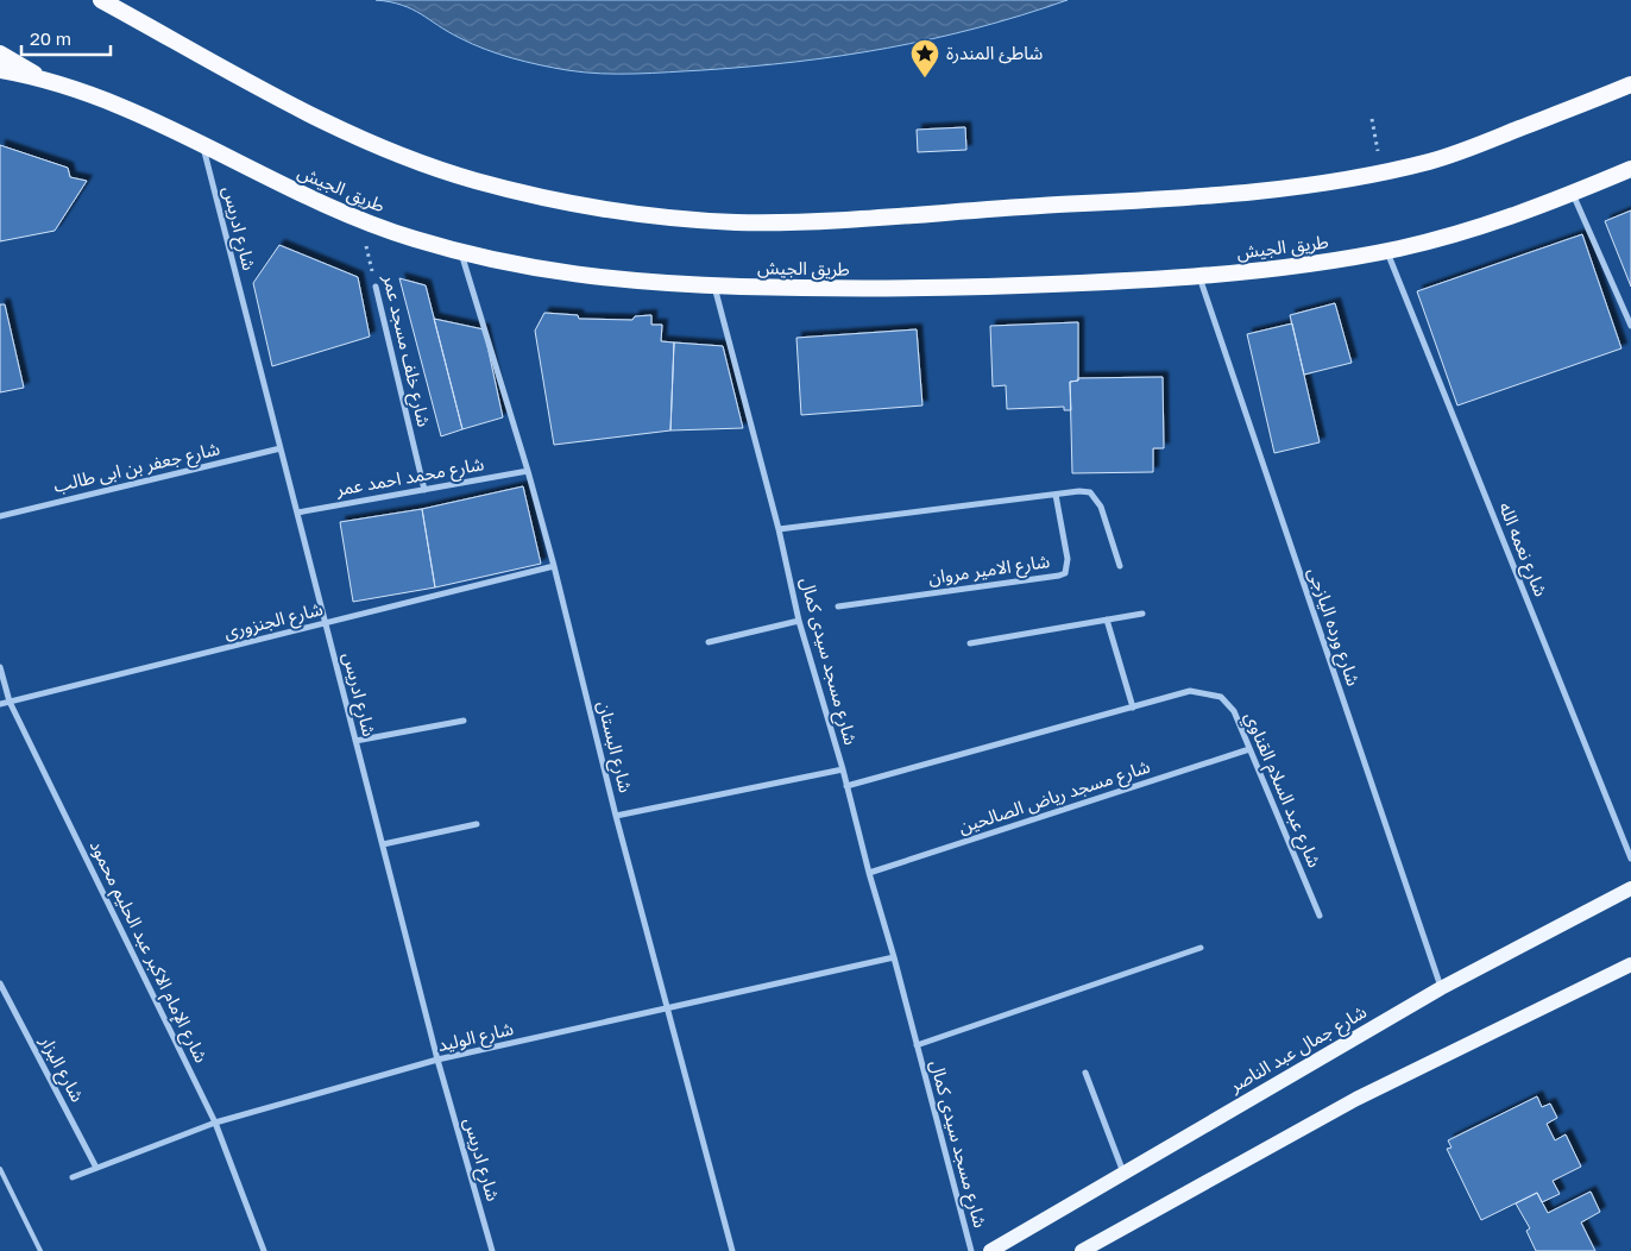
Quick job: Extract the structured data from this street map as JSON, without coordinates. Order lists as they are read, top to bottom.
{
  "streets": {
    "highway": ["طريق الجيش"],
    "main road": ["شارع جمال عبد الناصر"],
    "street": [
      "شارع ادريس",
      "شارع خلف مسجد عمر",
      "شارع جعفر بن ابى طالب",
      "شارع محمد احمد عمر",
      "شارع نعمه الله",
      "شارع الامير مروان",
      "شارع الجنزورى",
      "شارع ورده اليازجى",
      "شارع مسجد سيدى كمال",
      "شارع البستان",
      "شارع عبد السلام القناوي",
      "شارع مسجد رياض الصالحين",
      "شارع الإمام الاكبر عبد الحليم محمود",
      "شارع الوليد",
      "شارع البزار"
    ]
  },
  "crossings": [
    ["طريق الجيش", "شارع ادريس"],
    ["طريق الجيش", "شارع خلف مسجد عمر"],
    ["طريق الجيش", "شارع نعمه الله"],
    ["طريق الجيش", "شارع ورده اليازجى"],
    ["طريق الجيش", "شارع مسجد سيدى كمال"],
    ["طريق الجيش", "شارع البستان"],
    ["شارع ادريس", "شارع جعفر بن ابى طالب"],
    ["شارع ادريس", "شارع محمد احمد عمر"],
    ["شارع ادريس", "شارع الجنزورى"],
    ["شارع ادريس", "شارع الوليد"],
    ["شارع خلف مسجد عمر", "شارع محمد احمد عمر"],
    ["شارع محمد احمد عمر", "شارع البستان"],
    ["شارع الجنزورى", "شارع البستان"],
    ["شارع الجنزورى", "شارع الإمام الاكبر عبد الحليم محمود"],
    ["شارع ورده اليازجى", "شارع جمال عبد الناصر"],
    ["شارع مسجد سيدى كمال", "شارع عبد السلام القناوي"],
    ["شارع مسجد سيدى كمال", "شارع مسجد رياض الصالحين"],
    ["شارع مسجد سيدى كمال", "شارع الوليد"],
    ["شارع البستان", "شارع الوليد"],
    ["شارع عبد السلام القناوي", "شارع مسجد رياض الصالحين"],
    ["شارع الإمام الاكبر عبد الحليم محمود", "شارع الوليد"],
    ["شارع الوليد", "شارع البزار"]
  ],
  "places": {
    "place": ["شاطئ المندرة"]
  },
  "scale_bar": "20 m"
}
